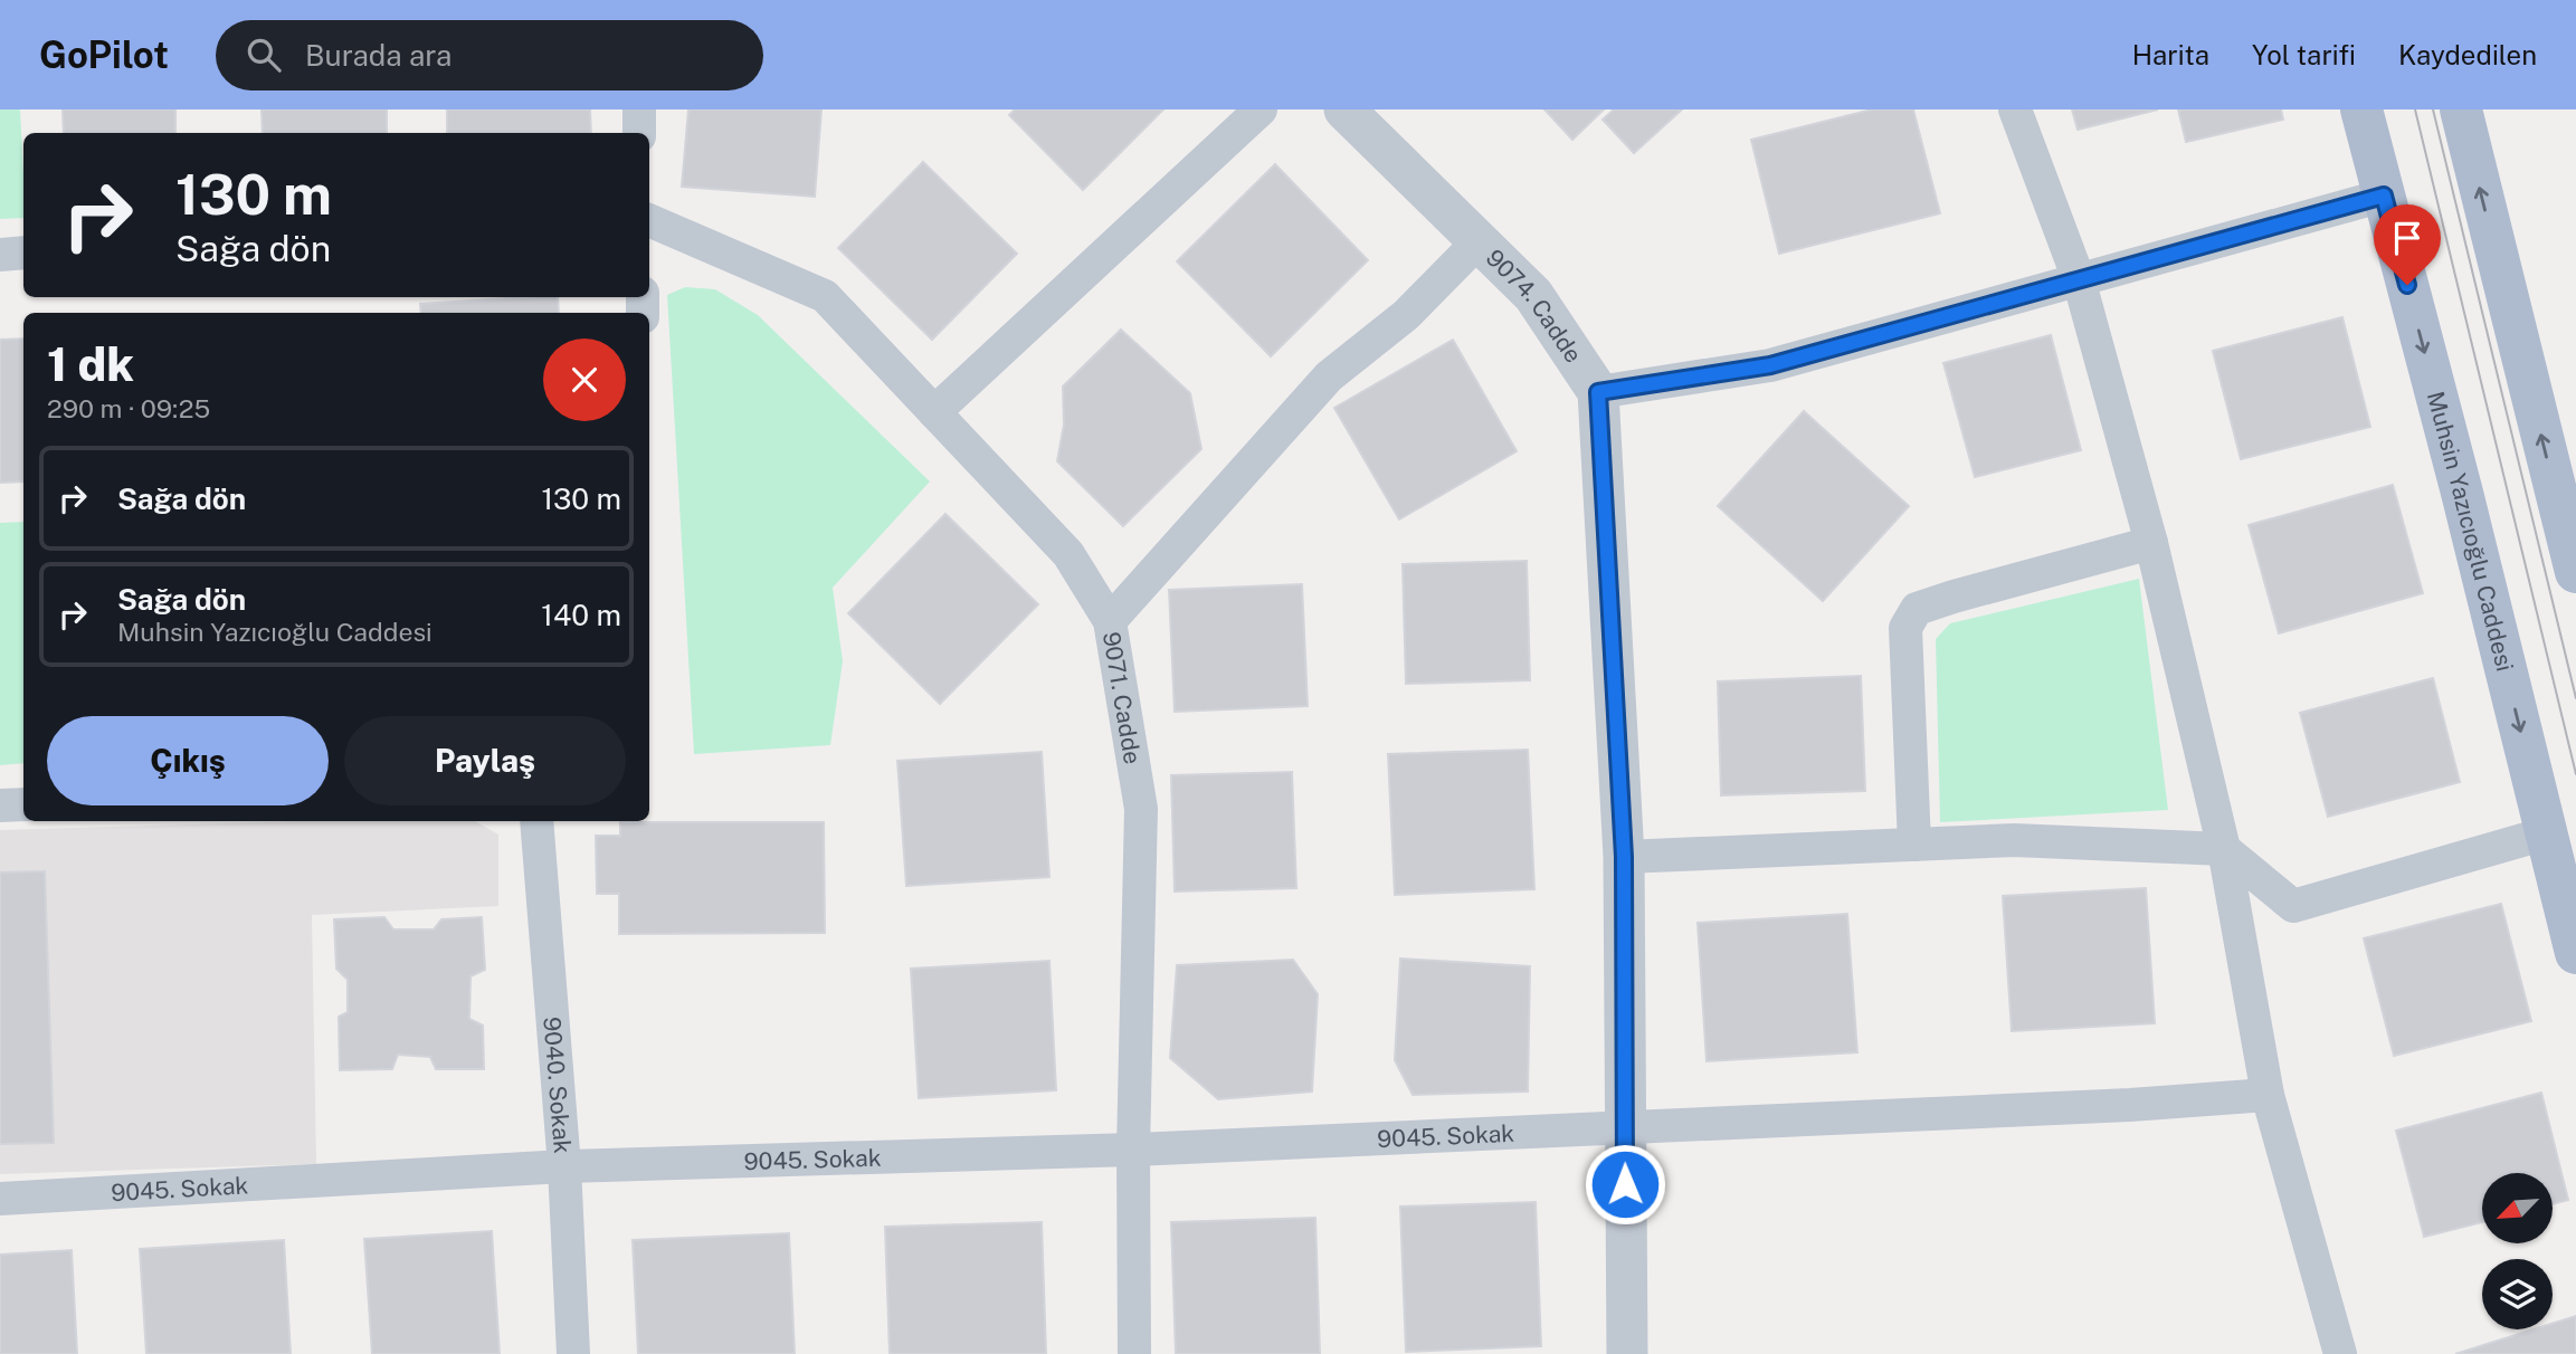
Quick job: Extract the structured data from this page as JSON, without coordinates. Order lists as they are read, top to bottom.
{
  "streets": {
    "main road": ["Muhsin Yazıcıoğlu Caddesi"],
    "street": [
      "9074. Cadde",
      "9071. Cadde",
      "9040. Sokak",
      "9045. Sokak"
    ]
  },
  "crossings": [
    ["9071. Cadde", "9045. Sokak"],
    ["9040. Sokak", "9045. Sokak"]
  ],
  "north": "bottom left",
  "page": {
    "header": "GoPilot",
    "search": "Burada ara",
    "nav": ["Harita", "Yol tarifi", "Kaydedilen"],
    "turn": ["130 m", "Sağa dön"],
    "heading": ["1 dk", "290 m · 09:25"],
    "list": [
      {
        "name": "Sağa dön",
        "value": "130 m"
      },
      {
        "name": "Sağa dön",
        "note": "Muhsin Yazıcıoğlu Caddesi",
        "value": "140 m"
      }
    ],
    "buttons": ["Çıkış", "Paylaş"]
  }
}
